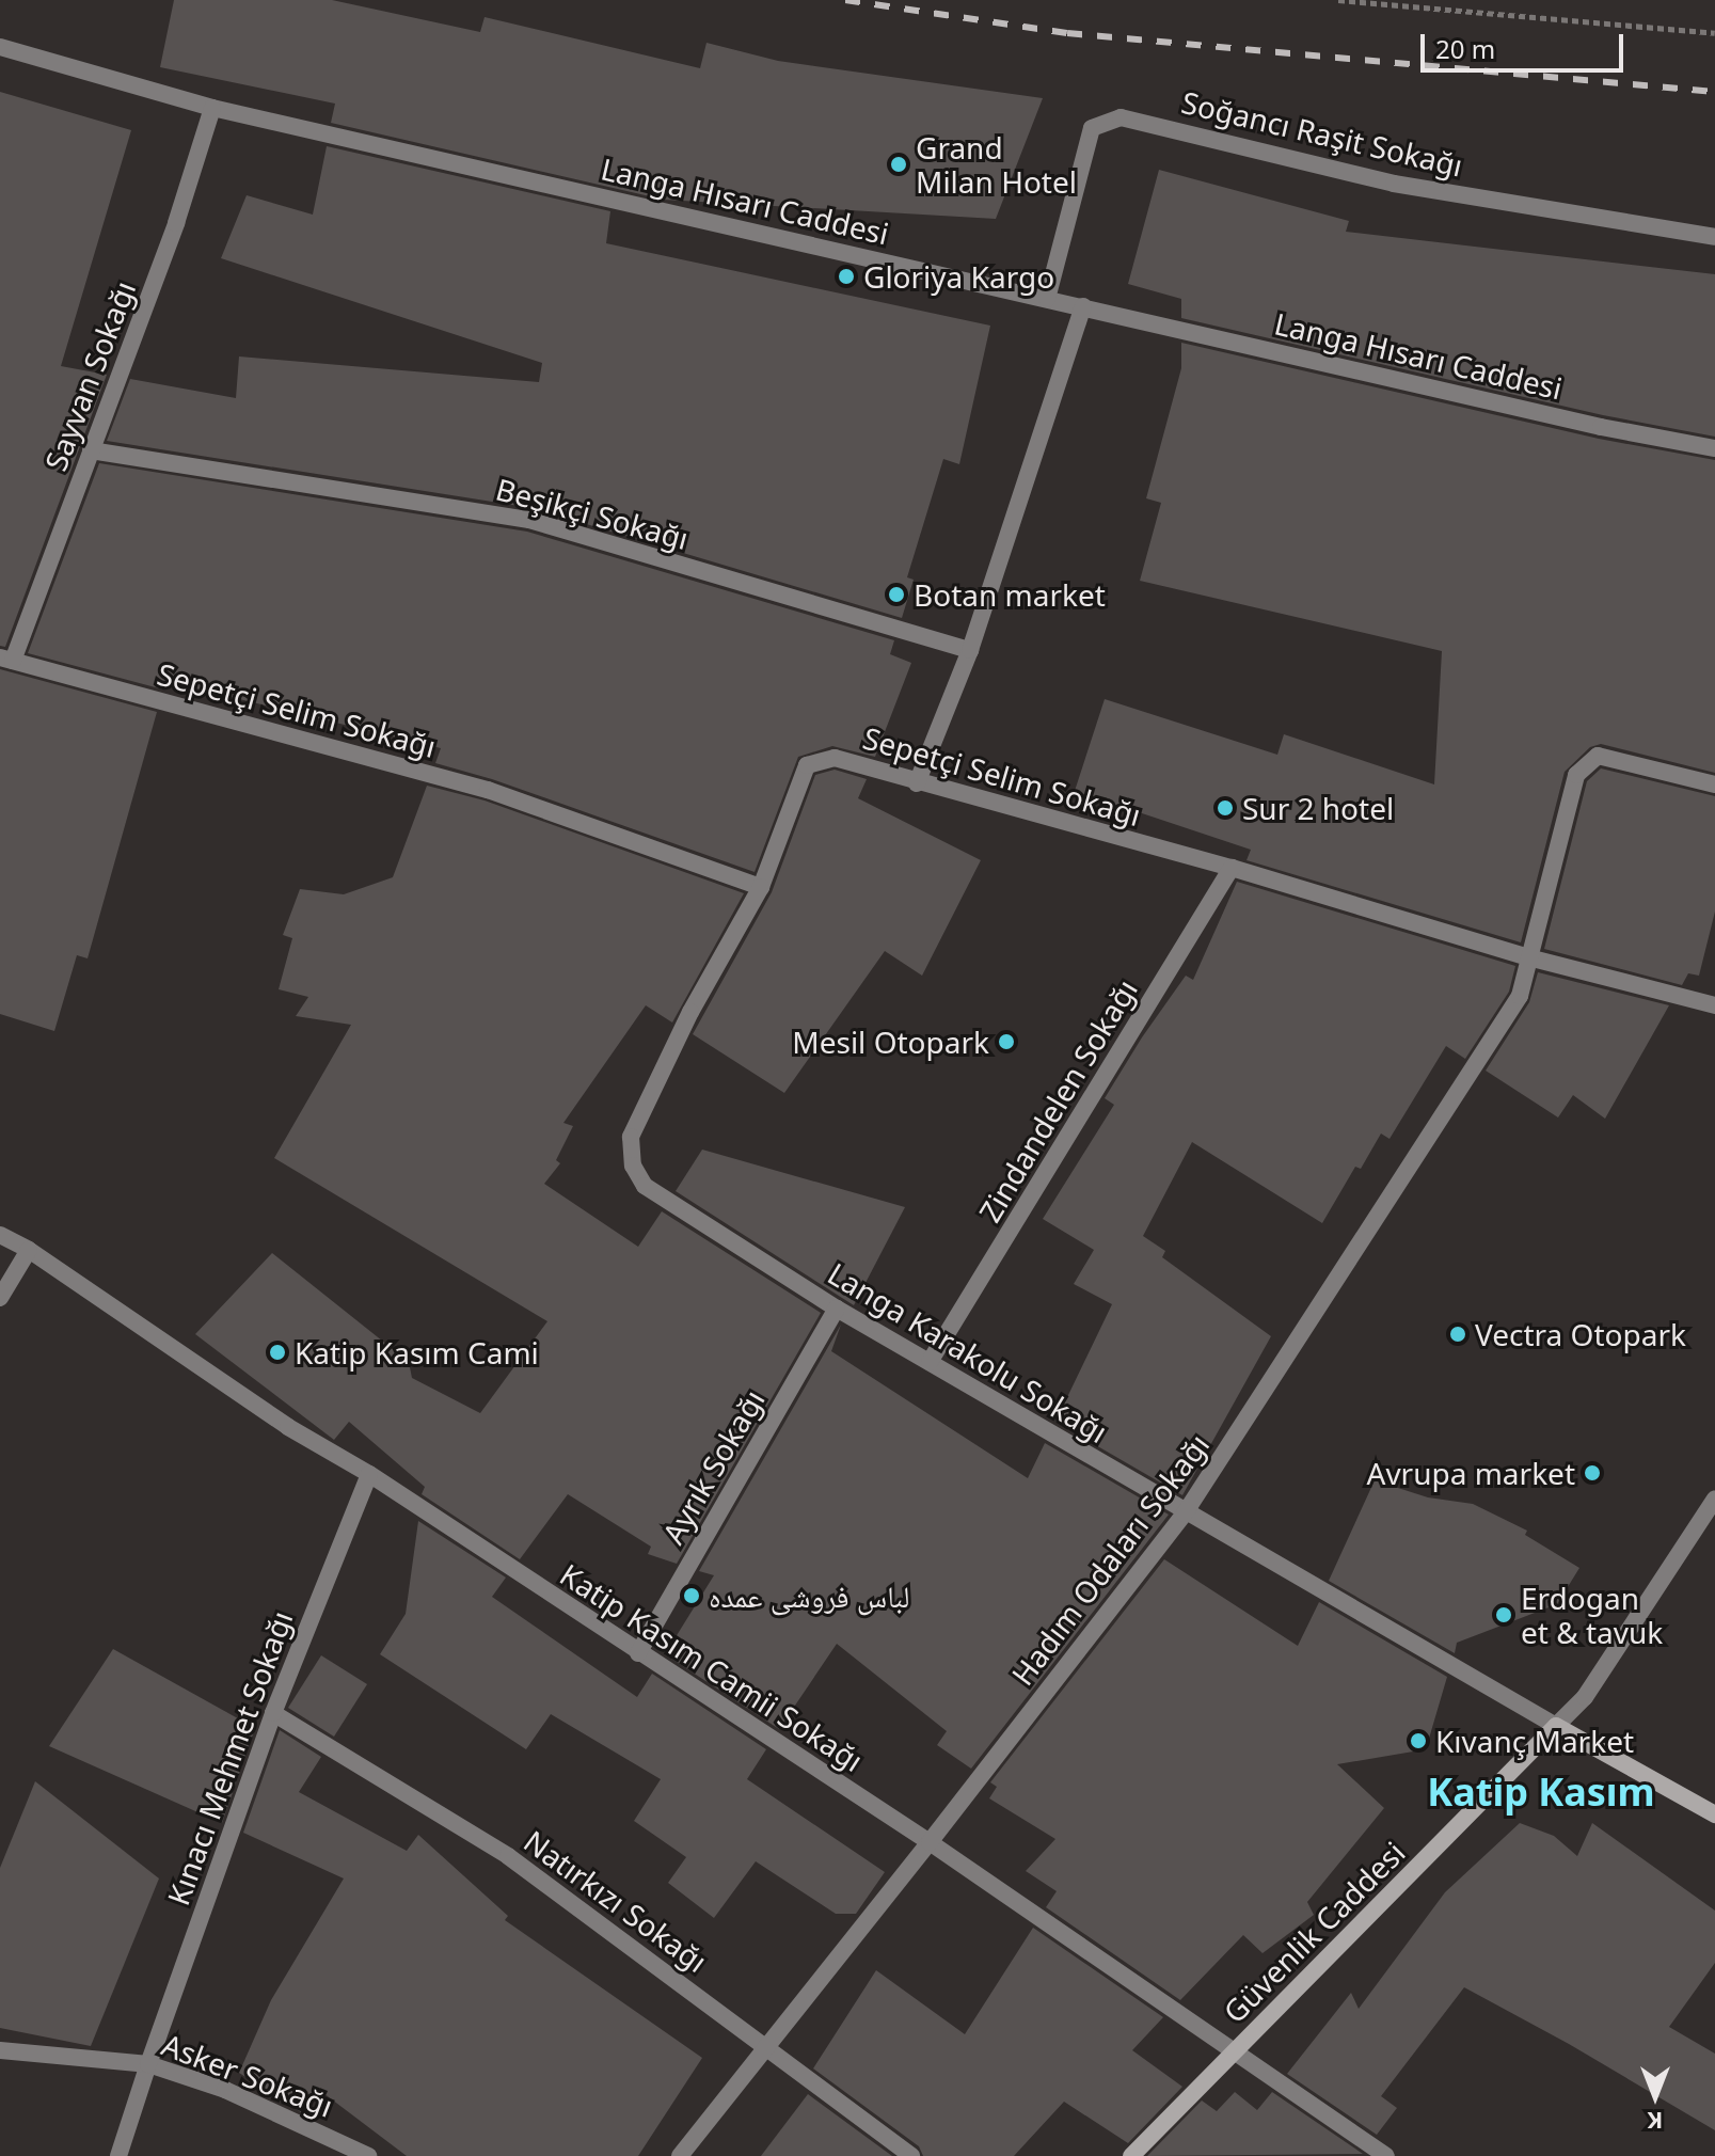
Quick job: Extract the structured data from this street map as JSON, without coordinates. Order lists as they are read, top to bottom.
{
  "streets": {
    "main road": ["Güvenlik Caddesi"],
    "street": [
      "Soğancı Raşit Sokağı",
      "Langa Hısarı Caddesi",
      "Sayvan Sokağı",
      "Beşikçi Sokağı",
      "Sepetçi Selim Sokağı",
      "Zindandelen Sokağı",
      "Langa Karakolu Sokağı",
      "Ayrık Sokağı",
      "Hadım Odaları Sokağı",
      "Katip Kasım Camii Sokağı",
      "Kınacı Mehmet Sokağı",
      "Natırkızı Sokağı",
      "Asker Sokağı"
    ]
  },
  "crossings": [
    ["Soğancı Raşit Sokağı", "Langa Hısarı Caddesi"],
    ["Langa Hısarı Caddesi", "Sayvan Sokağı"],
    ["Sayvan Sokağı", "Beşikçi Sokağı"],
    ["Sayvan Sokağı", "Sepetçi Selim Sokağı"],
    ["Sepetçi Selim Sokağı", "Zindandelen Sokağı"],
    ["Sepetçi Selim Sokağı", "Langa Karakolu Sokağı"],
    ["Sepetçi Selim Sokağı", "Hadım Odaları Sokağı"],
    ["Zindandelen Sokağı", "Langa Karakolu Sokağı"],
    ["Langa Karakolu Sokağı", "Ayrık Sokağı"],
    ["Langa Karakolu Sokağı", "Hadım Odaları Sokağı"],
    ["Langa Karakolu Sokağı", "Güvenlik Caddesi"],
    ["Ayrık Sokağı", "Katip Kasım Camii Sokağı"],
    ["Hadım Odaları Sokağı", "Katip Kasım Camii Sokağı"],
    ["Hadım Odaları Sokağı", "Natırkızı Sokağı"],
    ["Katip Kasım Camii Sokağı", "Kınacı Mehmet Sokağı"],
    ["Katip Kasım Camii Sokağı", "Güvenlik Caddesi"],
    ["Kınacı Mehmet Sokağı", "Natırkızı Sokağı"],
    ["Kınacı Mehmet Sokağı", "Asker Sokağı"]
  ],
  "districts": ["Katip Kasım"],
  "places": [
    "Grand Milan Hotel",
    "Gloriya Kargo",
    "Botan market",
    "Sur 2 hotel",
    "Mesil Otopark",
    "Vectra Otopark",
    "Katip Kasım Cami",
    "Avrupa market",
    "لباس فروشی عمده",
    "Erdogan et & tavuk",
    "Kıvanç Market"
  ],
  "scale_bar": "20 m",
  "north": "bottom"
}
